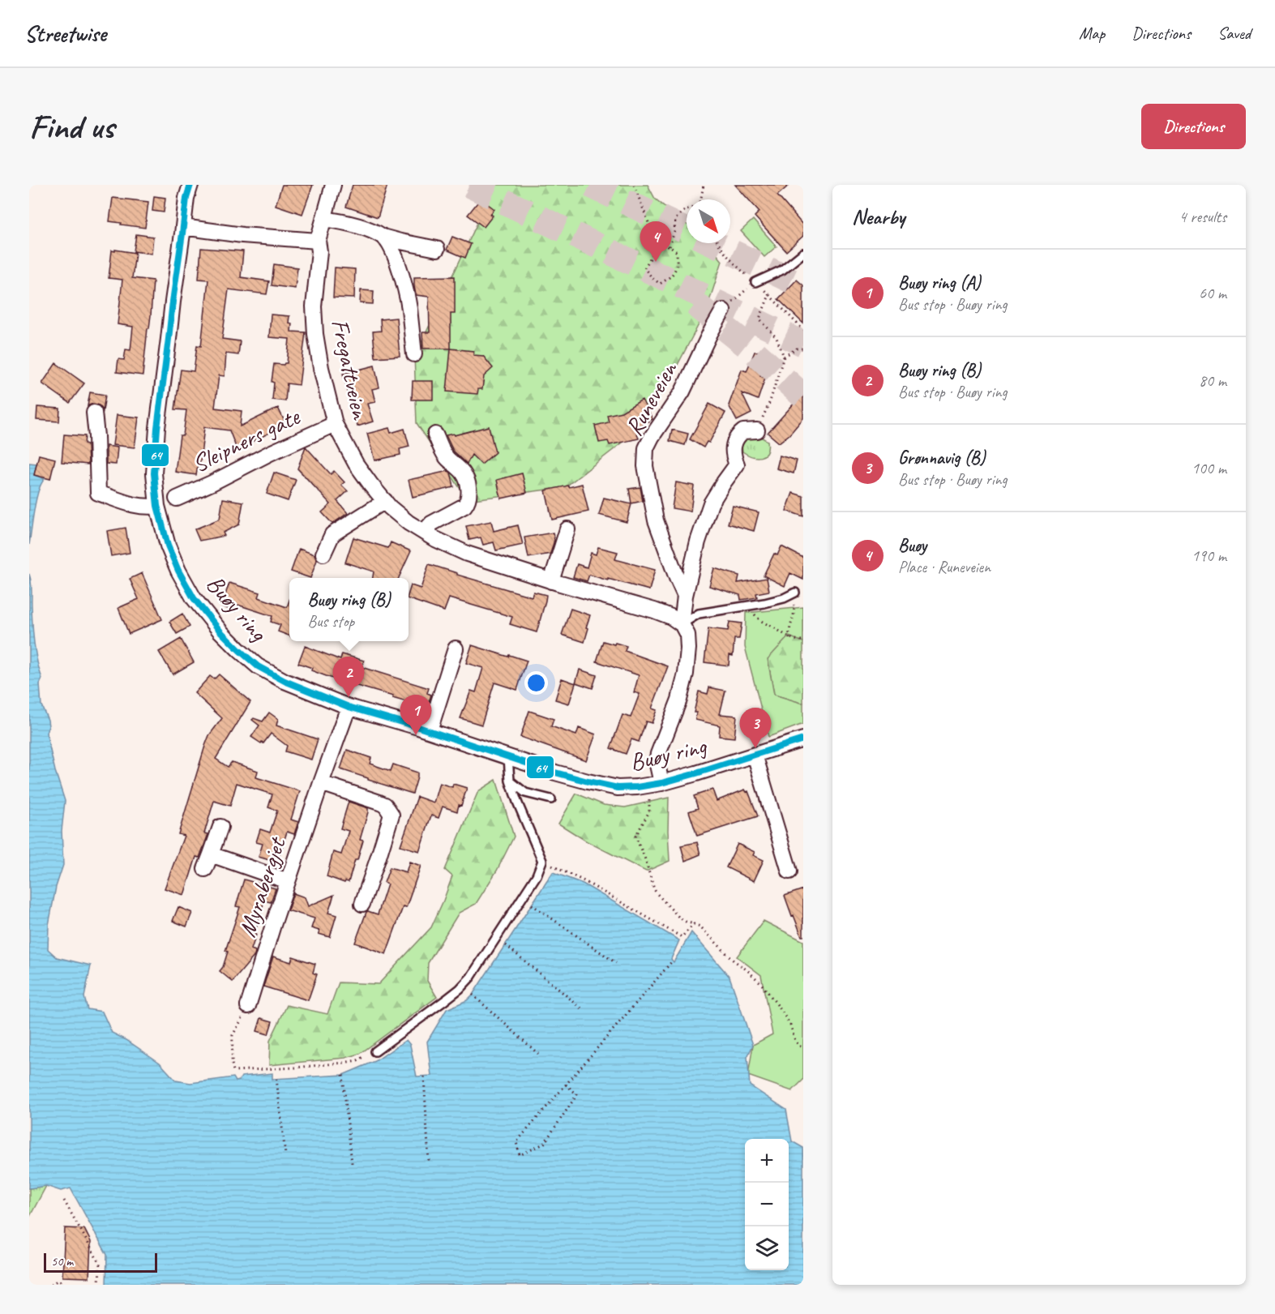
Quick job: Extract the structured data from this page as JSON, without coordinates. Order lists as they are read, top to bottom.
{
  "streets": {
    "street": [
      "Fregattveien",
      "Runeveien",
      "Sleipners gate",
      "Buøy ring",
      "Myrabergjet"
    ]
  },
  "crossings": [
    ["Fregattveien", "Sleipners gate"],
    ["Buøy ring", "Myrabergjet"]
  ],
  "lines": ["transit line 64"],
  "scale_bar": "50 m",
  "north": "bottom right",
  "page": {
    "header": "Streetwise",
    "nav": ["Map", "Directions", "Saved"],
    "buttons": "Directions",
    "title": "Find us",
    "heading": ["Nearby", "4 results"],
    "pins": [
      "4",
      "2",
      "1",
      "3"
    ],
    "list": [
      {
        "mark": "1",
        "name": "Buøy ring (A)",
        "note": "Bus stop · Buøy ring",
        "value": "60 m"
      },
      {
        "mark": "2",
        "name": "Buøy ring (B)",
        "note": "Bus stop · Buøy ring",
        "value": "80 m"
      },
      {
        "mark": "3",
        "name": "Grønnavig (B)",
        "note": "Bus stop · Buøy ring",
        "value": "100 m"
      },
      {
        "mark": "4",
        "name": "Buøy",
        "note": "Place · Runeveien",
        "value": "190 m"
      }
    ],
    "popup": ["Buøy ring (B)", "Bus stop"],
    "map_buttons": ["+", "−"],
    "scale": "50 m"
  }
}
